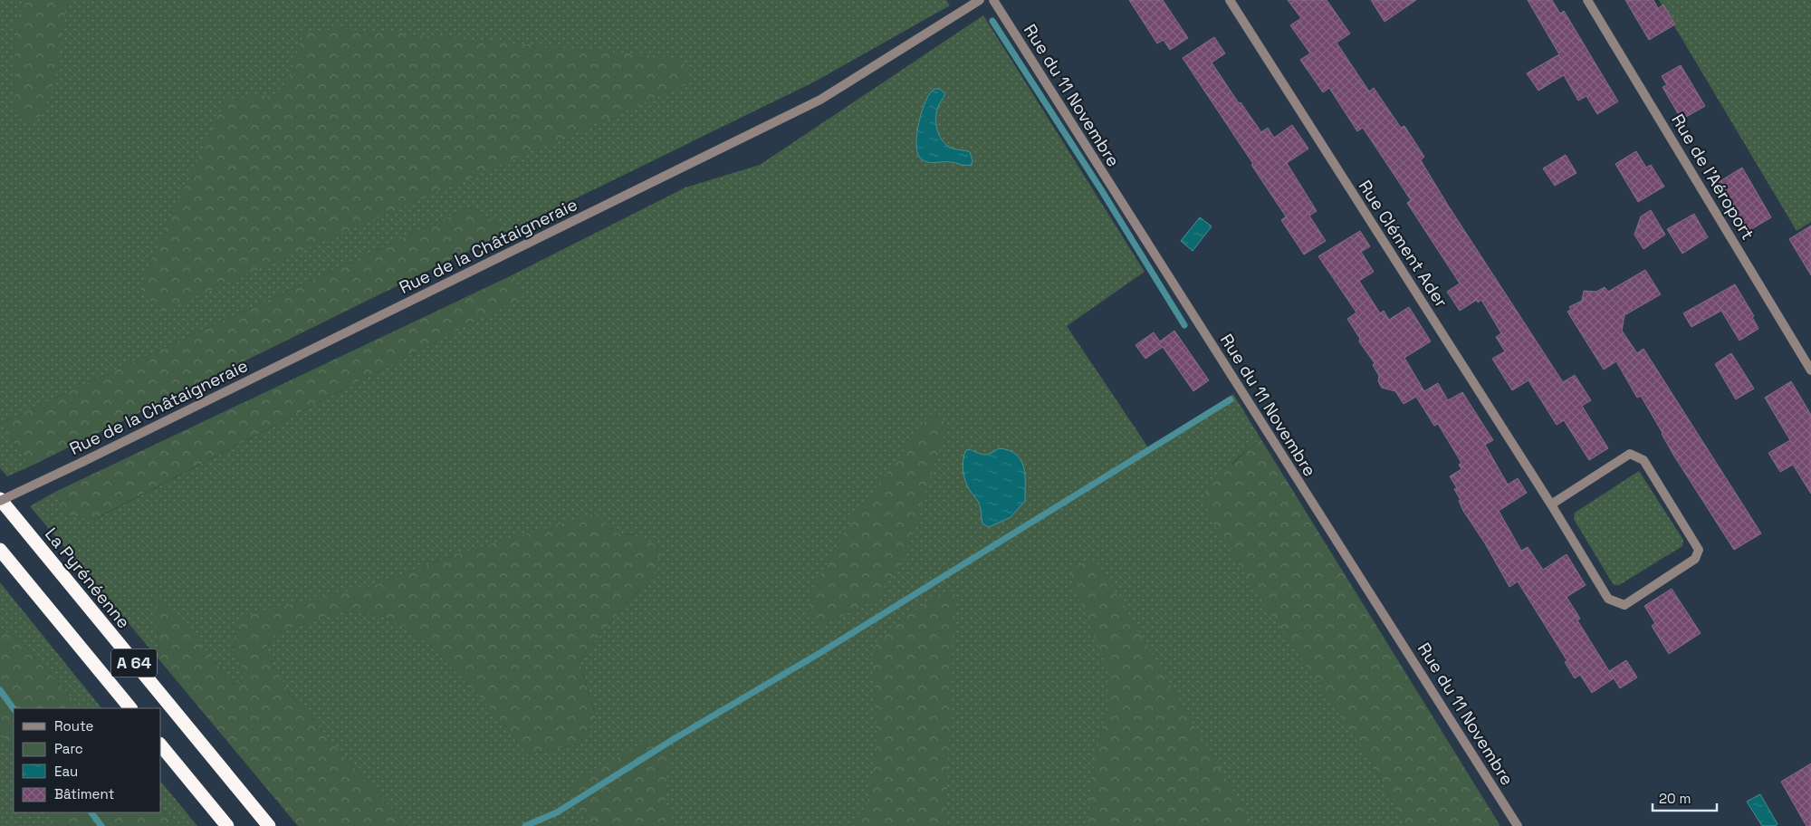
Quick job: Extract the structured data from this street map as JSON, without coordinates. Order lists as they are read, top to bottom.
{
  "streets": {
    "highway": ["La Pyrénéenne", "A 64"],
    "street": [
      "Rue du 11 Novembre",
      "Rue de l'Aéroport",
      "Rue Clément Ader",
      "Rue de la Châtaigneraie"
    ]
  },
  "crossings": [
    ["Rue de la Châtaigneraie", "La Pyrénéenne"]
  ],
  "legend": [
    "Route",
    "Parc",
    "Eau",
    "Bâtiment"
  ],
  "scale_bar": "20 m"
}
